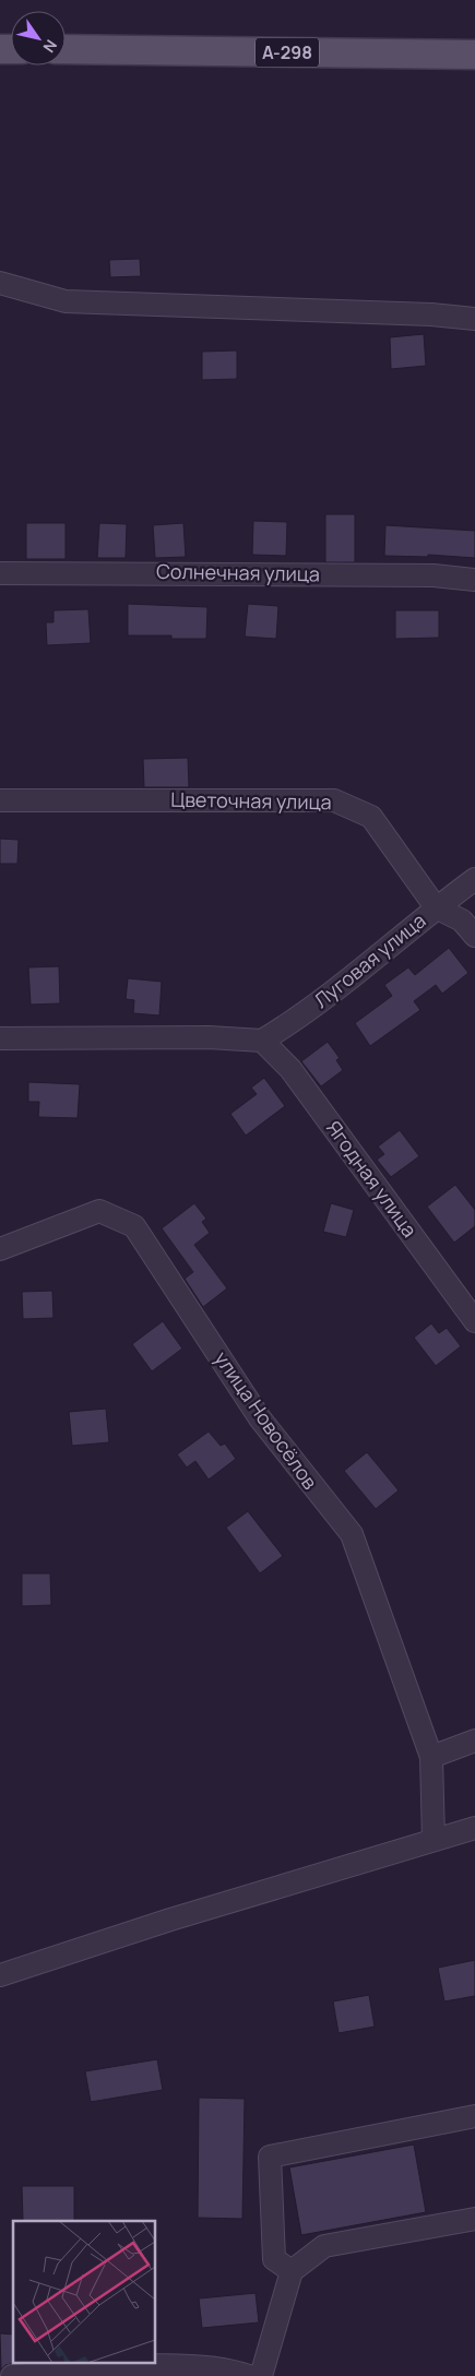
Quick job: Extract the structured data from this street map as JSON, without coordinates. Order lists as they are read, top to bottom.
{
  "streets": {
    "main road": ["А-298"],
    "street": [
      "Солнечная улица",
      "Цветочная улица",
      "Луговая улица",
      "Ягодная улица",
      "улица Новосёлов"
    ]
  },
  "crossings": [
    ["Цветочная улица", "Луговая улица"],
    ["Луговая улица", "Ягодная улица"]
  ],
  "north": "bottom right"
}
